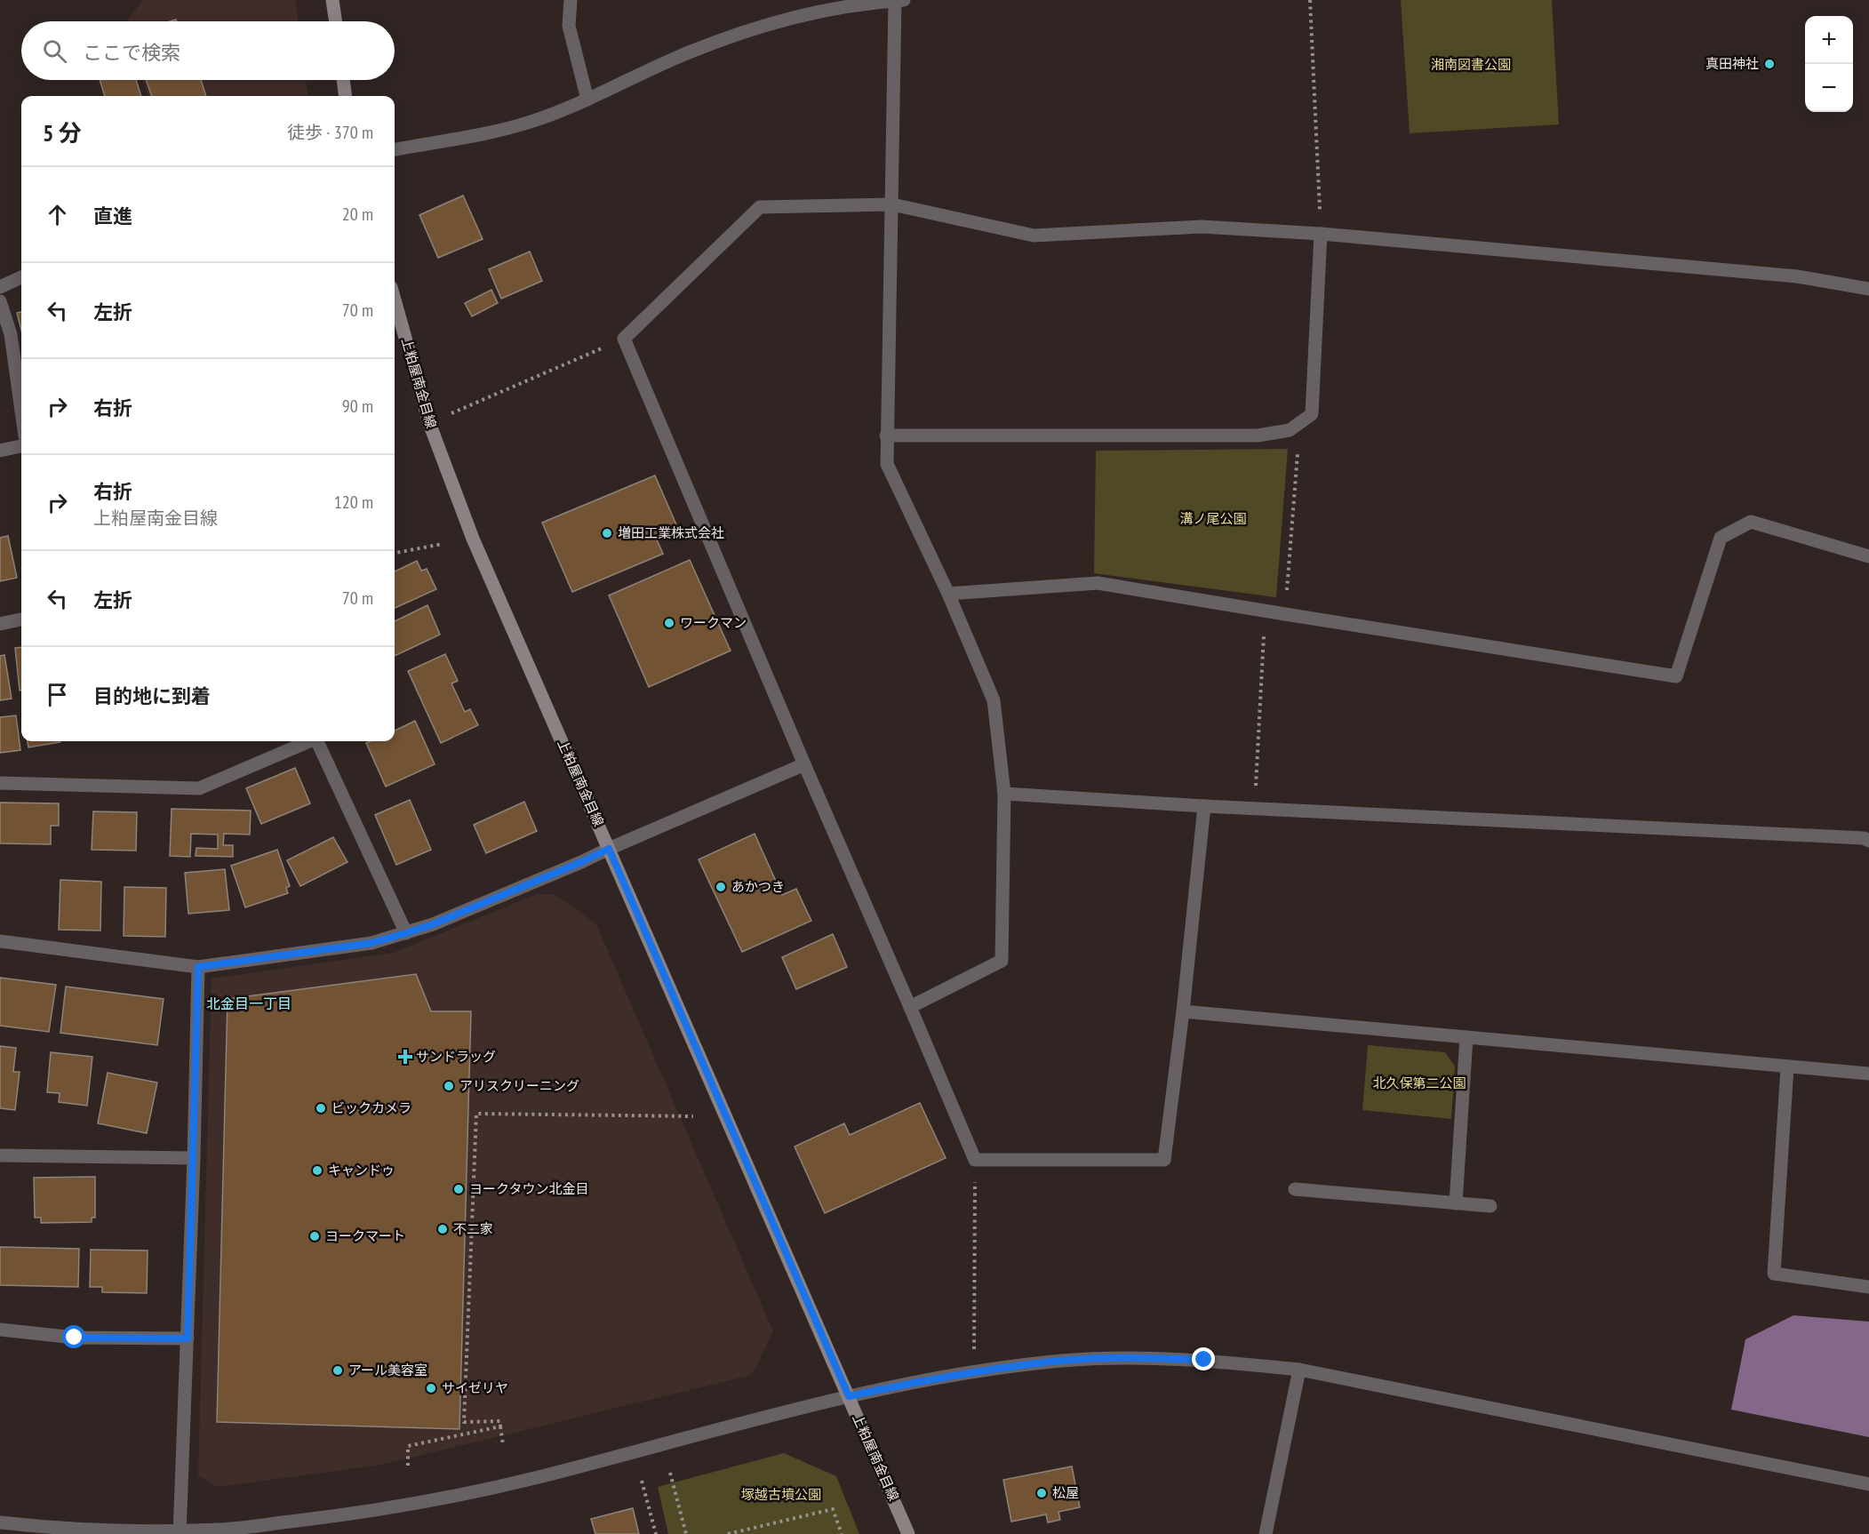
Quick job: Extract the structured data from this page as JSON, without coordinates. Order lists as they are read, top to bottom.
{
  "streets": {
    "main road": ["上粕屋南金目線"]
  },
  "districts": ["北金目一丁目"],
  "parks": [
    "湘南図書公園",
    "溝ノ尾公園",
    "北久保第二公園",
    "塚越古墳公園"
  ],
  "places": {
    "other": [
      "真田神社",
      "増田工業株式会社",
      "ワークマン",
      "あかつき",
      "アリスクリーニング",
      "ビックカメラ",
      "キャンドゥ",
      "ヨークタウン北金目",
      "不二家",
      "ヨークマート",
      "アール美容室",
      "サイゼリヤ",
      "松屋"
    ],
    "health": ["サンドラッグ"]
  },
  "page": {
    "map_buttons": ["+", "−"],
    "search": "ここで検索",
    "heading": ["5 分", "徒歩 · 370 m"],
    "list": [
      ["直進", "20 m"],
      ["左折", "70 m"],
      ["右折", "90 m"],
      ["右折", "上粕屋南金目線", "120 m"],
      ["左折", "70 m"],
      "目的地に到着"
    ]
  }
}
